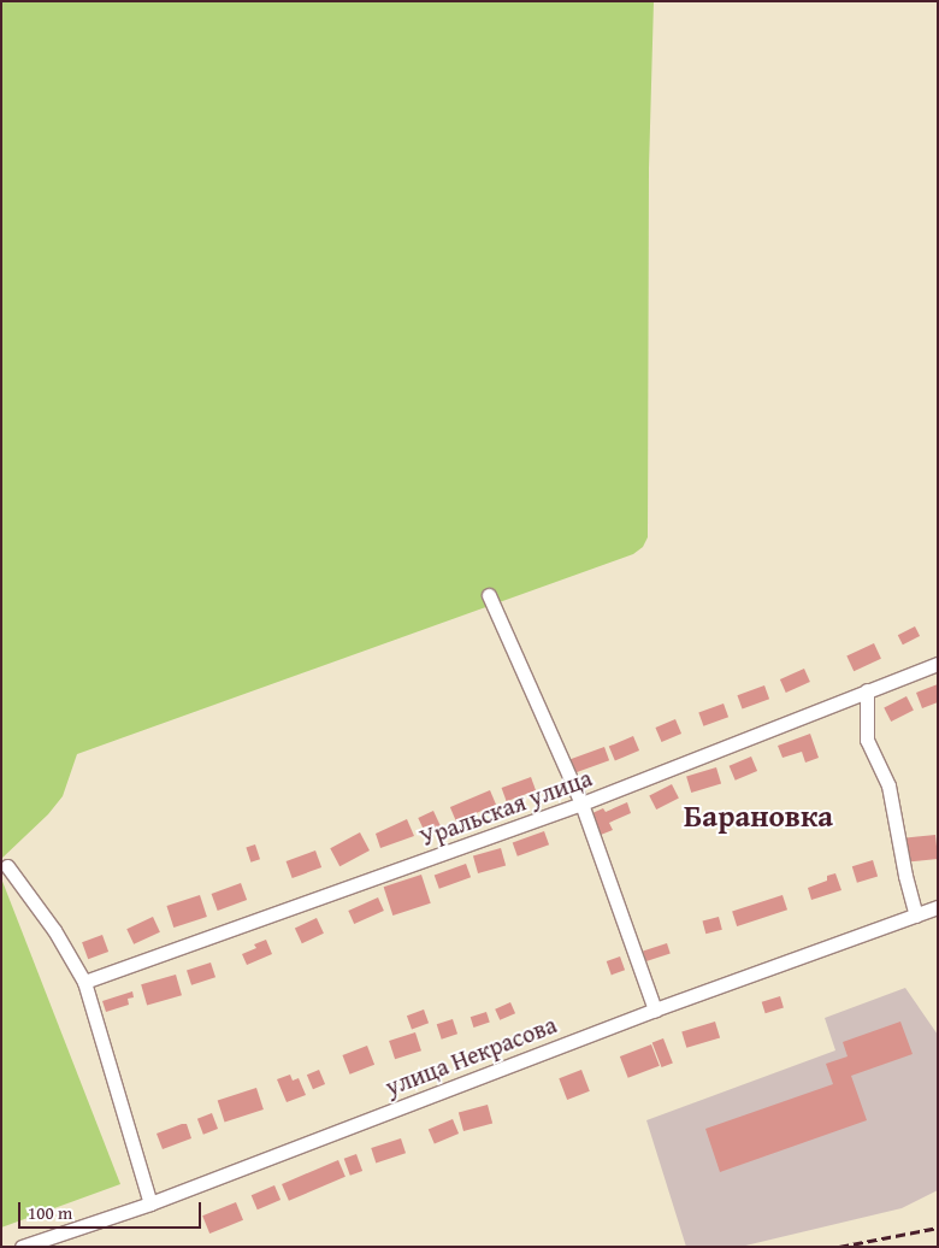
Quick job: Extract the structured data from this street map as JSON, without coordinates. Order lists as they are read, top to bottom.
{
  "streets": {
    "street": ["Уральская улица", "улица Некрасова"]
  },
  "districts": ["Барановка"],
  "scale_bar": "100 m"
}
